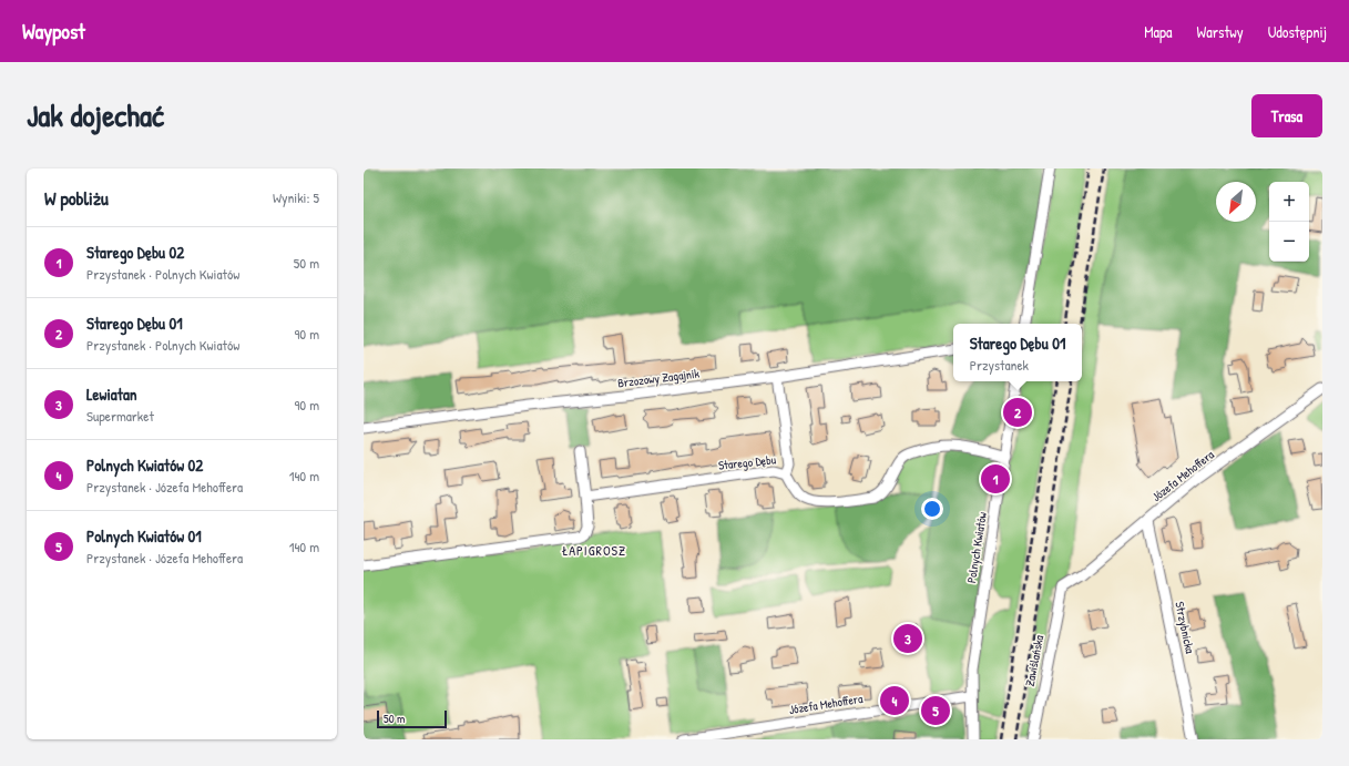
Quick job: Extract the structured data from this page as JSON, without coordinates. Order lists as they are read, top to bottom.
{
  "streets": {
    "street": [
      "Brzozowy Zagajnik",
      "Starego Dębu",
      "Józefa Mehoffera",
      "Polnych Kwiatów",
      "Strzybnicka",
      "Zawiślańska"
    ]
  },
  "crossings": [
    ["Starego Dębu", "Polnych Kwiatów"],
    ["Józefa Mehoffera", "Polnych Kwiatów"],
    ["Józefa Mehoffera", "Strzybnicka"],
    ["Józefa Mehoffera", "Zawiślańska"]
  ],
  "districts": ["ŁAPIGROSZ"],
  "scale_bar": "50 m",
  "north": "bottom left",
  "page": {
    "header": "Waypost",
    "nav": ["Mapa", "Warstwy", "Udostępnij"],
    "title": "Jak dojechać",
    "buttons": "Trasa",
    "heading": ["W pobliżu", "Wyniki: 5"],
    "map_buttons": ["+", "−"],
    "list": [
      {
        "mark": "1",
        "name": "Starego Dębu 02",
        "note": "Przystanek · Polnych Kwiatów",
        "value": "50 m"
      },
      {
        "mark": "2",
        "name": "Starego Dębu 01",
        "note": "Przystanek · Polnych Kwiatów",
        "value": "90 m"
      },
      {
        "mark": "3",
        "name": "Lewiatan",
        "note": "Supermarket",
        "value": "90 m"
      },
      {
        "mark": "4",
        "name": "Polnych Kwiatów 02",
        "note": "Przystanek · Józefa Mehoffera",
        "value": "140 m"
      },
      {
        "mark": "5",
        "name": "Polnych Kwiatów 01",
        "note": "Przystanek · Józefa Mehoffera",
        "value": "140 m"
      }
    ],
    "popup": ["Starego Dębu 01", "Przystanek"],
    "pins": [
      "2",
      "1",
      "3",
      "4",
      "5"
    ],
    "scale": "50 m"
  }
}
